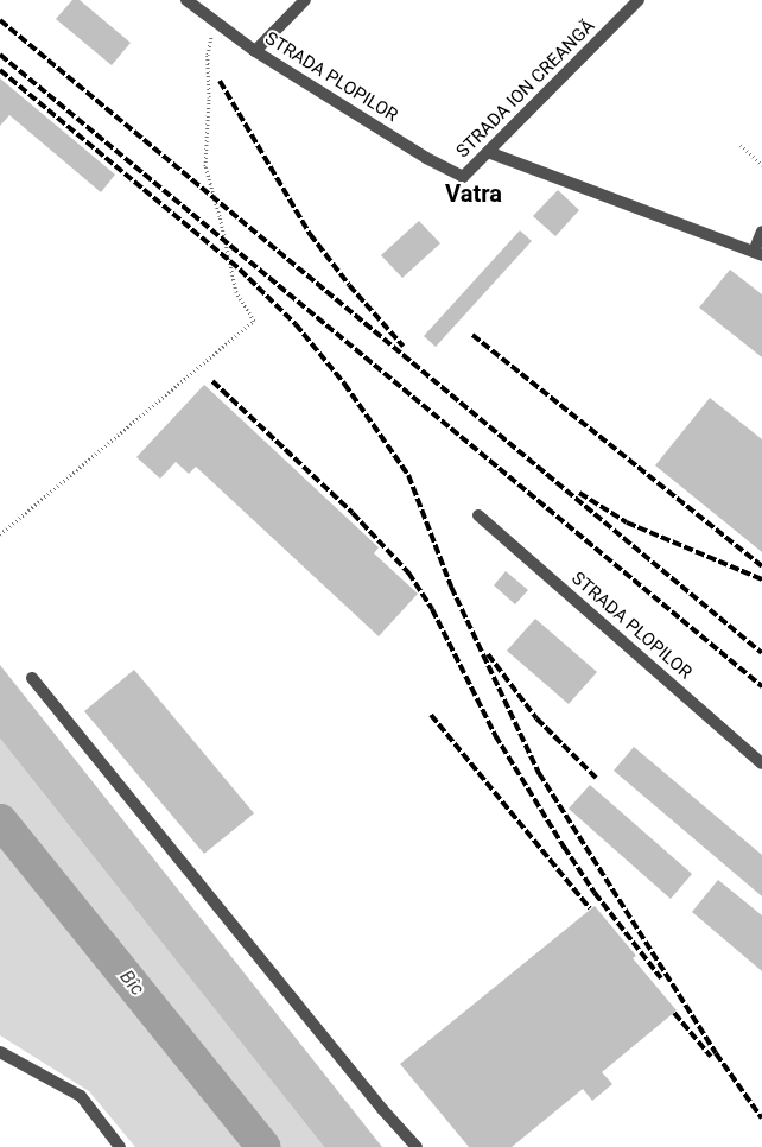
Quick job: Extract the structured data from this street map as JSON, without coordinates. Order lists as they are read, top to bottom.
{
  "streets": {
    "street": ["STRADA PLOPILOR", "STRADA ION CREANGĂ"]
  },
  "crossings": [
    ["STRADA PLOPILOR", "STRADA ION CREANGĂ"]
  ],
  "districts": ["Vatra"],
  "water": ["Bîc"]
}
